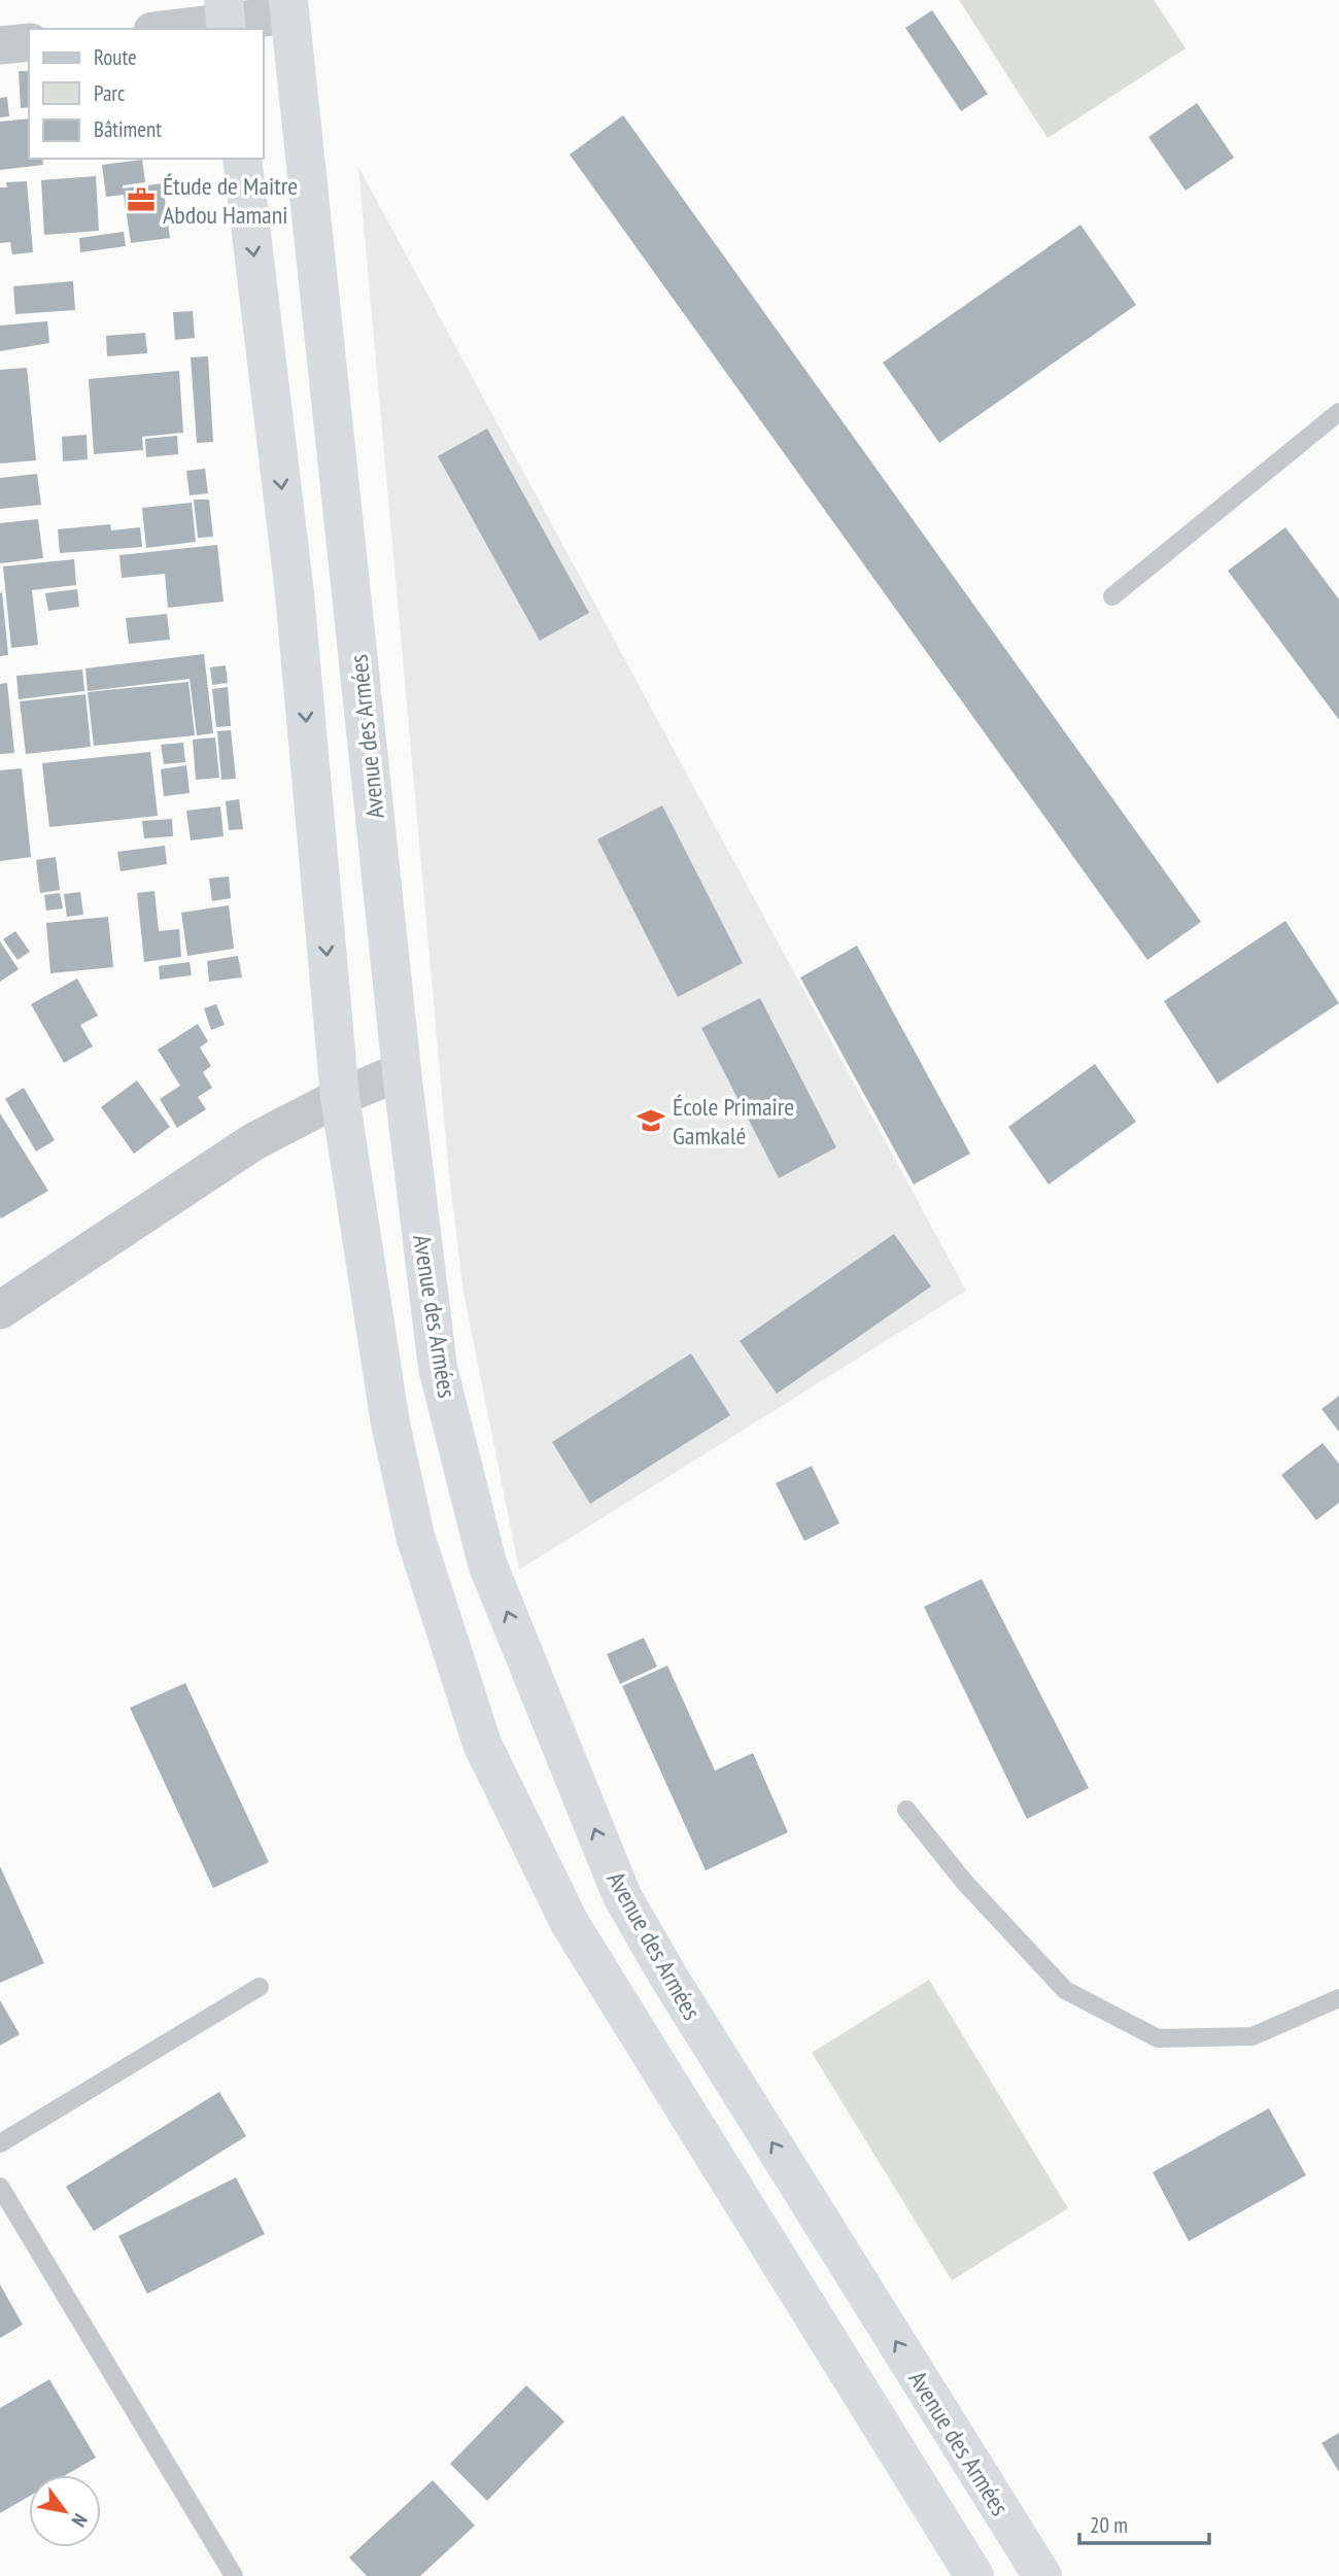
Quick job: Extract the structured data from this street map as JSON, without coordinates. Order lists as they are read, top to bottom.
{
  "streets": {
    "highway": ["Avenue des Armées"]
  },
  "places": {
    "office": ["Étude de Maitre Abdou Hamani"],
    "school or university": ["École Primaire Gamkalé"]
  },
  "legend": ["Route", "Parc", "Bâtiment"],
  "scale_bar": "20 m",
  "north": "bottom right"
}
